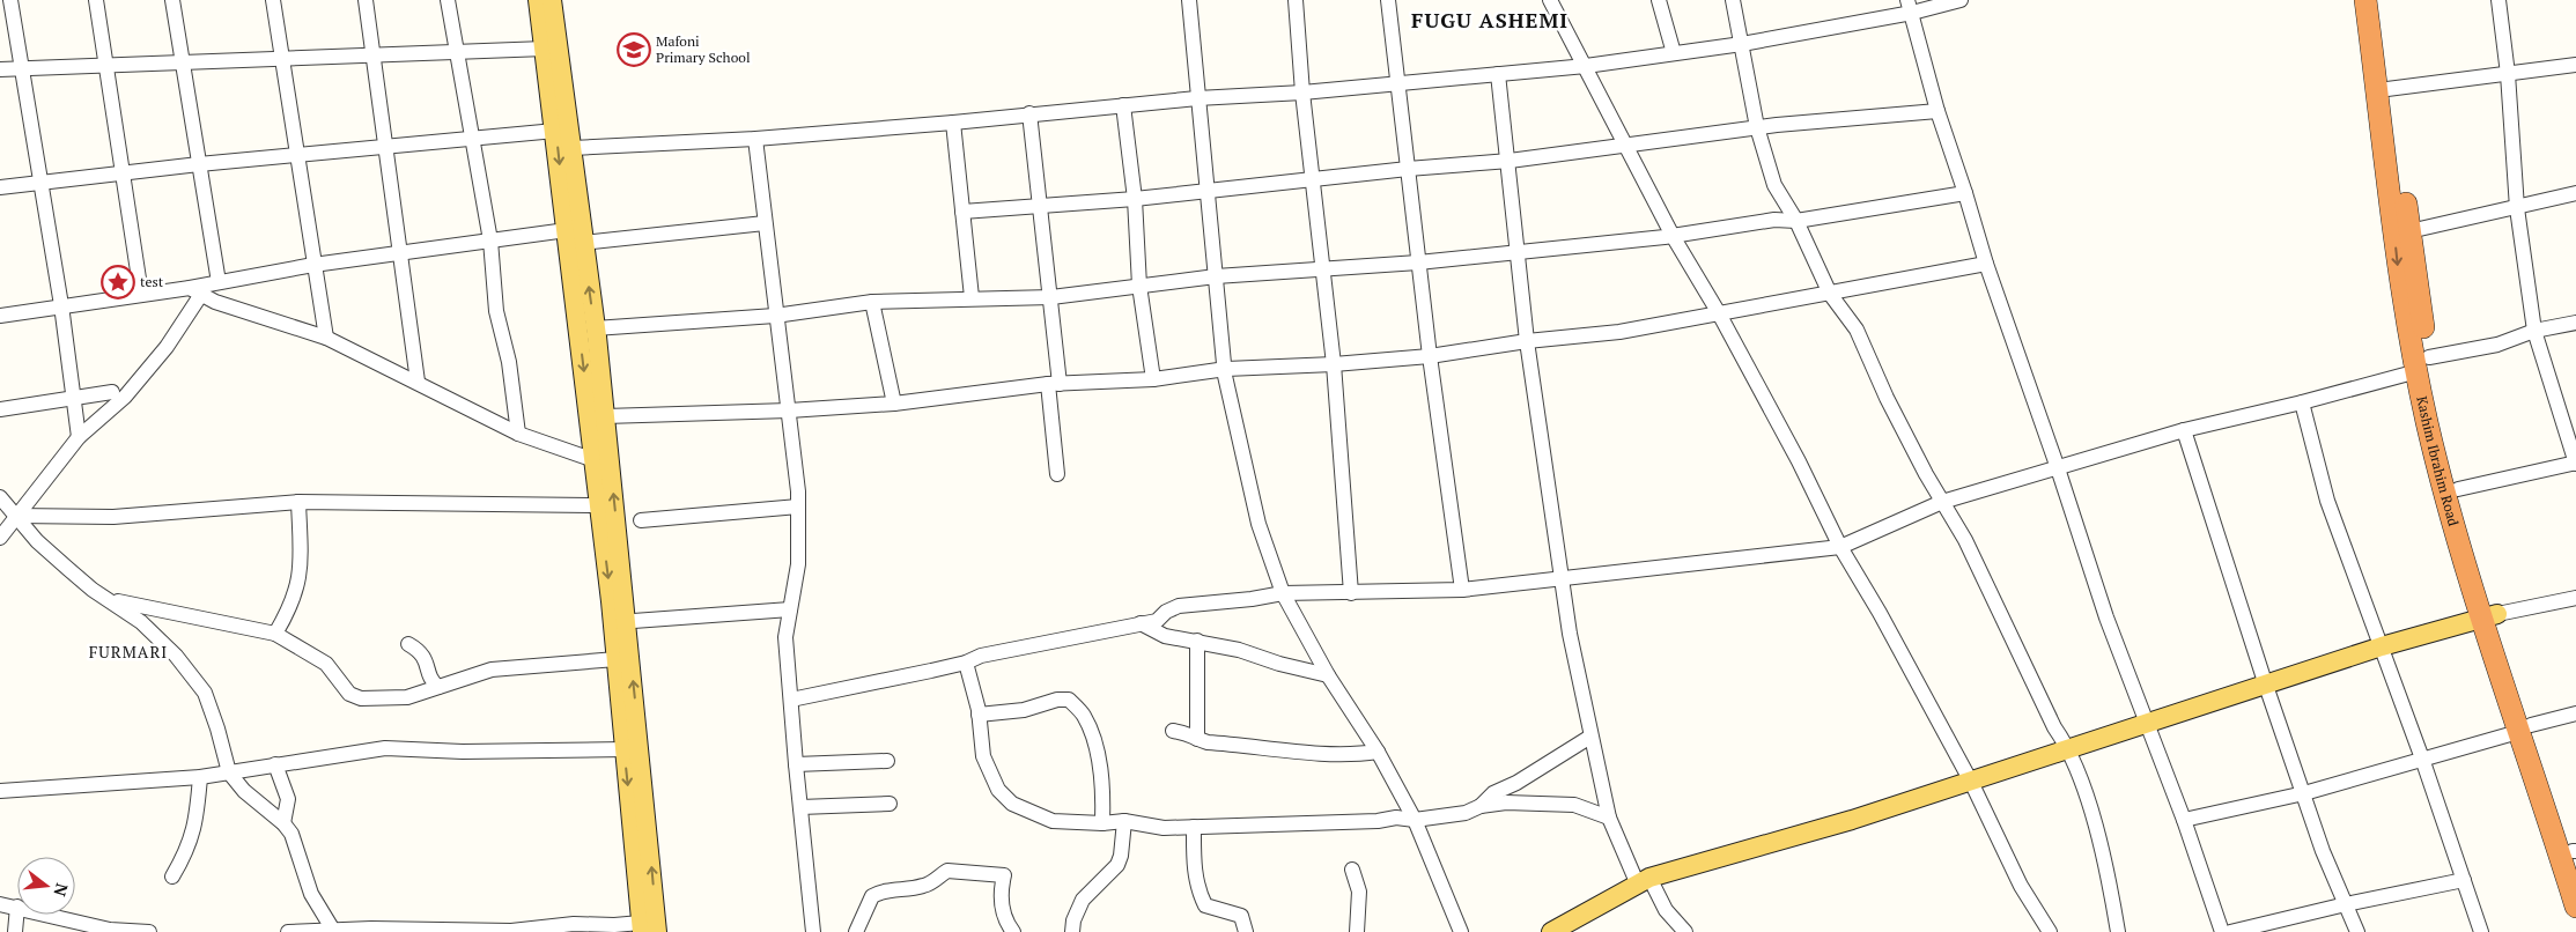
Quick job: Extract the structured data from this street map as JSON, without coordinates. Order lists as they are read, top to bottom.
{
  "streets": {
    "highway": ["Kashim Ibrahim Road"]
  },
  "districts": ["FUGU ASHEMI", "FURMARI"],
  "places": {
    "school or university": ["Mafoni Primary School"],
    "place": ["test"]
  },
  "north": "right"
}
